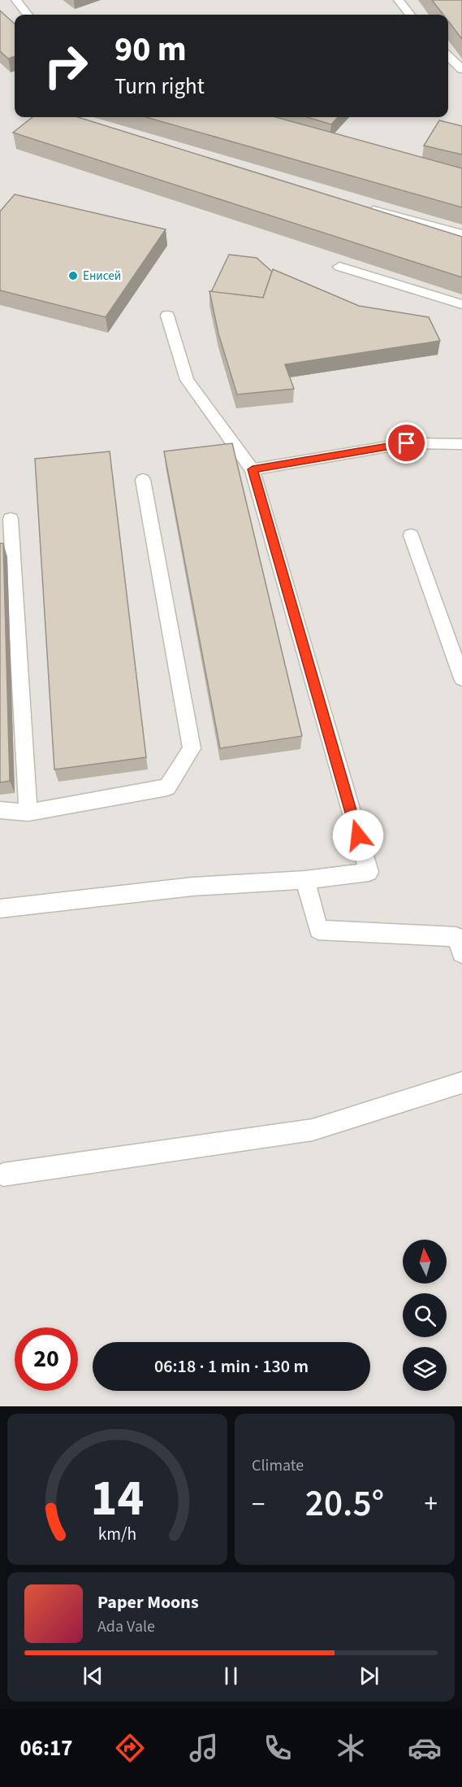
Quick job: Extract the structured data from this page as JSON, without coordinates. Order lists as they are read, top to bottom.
{
  "places": ["Енисей"],
  "north": "top",
  "page": {
    "turn": ["90 m", "Turn right"],
    "limit": "20",
    "trip": "06:18 · 1 min · 130 m",
    "tile": "Climate",
    "heat": ["−", "20.5°", "+"],
    "song": ["Paper Moons", "Ada Vale"],
    "tabs": "06:17",
    "gauge": ["14", "km/h"]
  }
}
